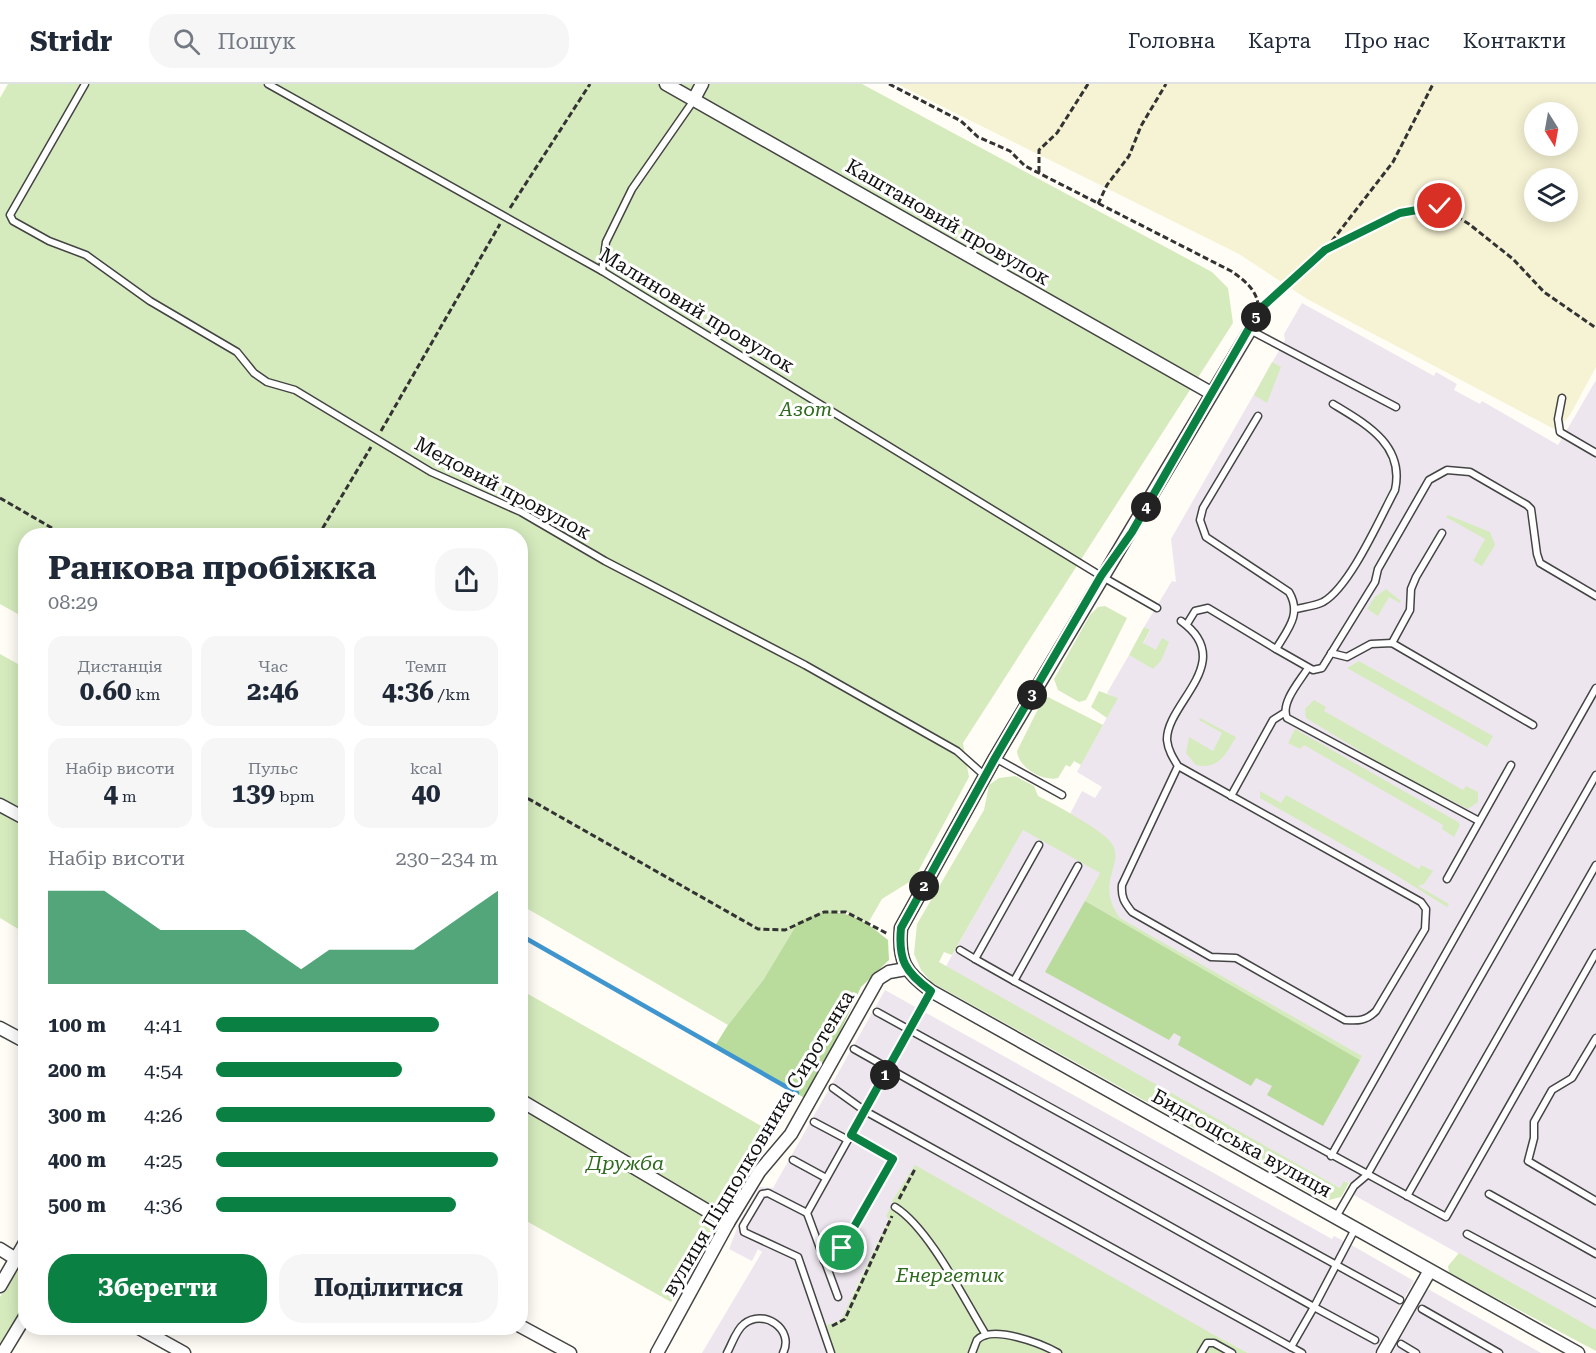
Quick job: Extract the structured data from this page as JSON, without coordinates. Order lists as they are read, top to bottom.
{
  "streets": {
    "street": ["Каштановий провулок", "вулиця Підполковника Сиротенка", "Бидгощська вулиця"],
    "lane": ["Малиновий провулок", "Медовий провулок"]
  },
  "crossings": [
    ["вулиця Підполковника Сиротенка", "Бидгощська вулиця"]
  ],
  "parks": ["Азот", "Дружба", "Енергетик"],
  "north": "bottom",
  "page": {
    "header": "Stridr",
    "search": "Пошук",
    "nav": [
      "Головна",
      "Карта",
      "Про нас",
      "Контакти"
    ],
    "pins": [
      "5",
      "4",
      "3",
      "2",
      "1"
    ],
    "heading": ["Ранкова пробіжка", "08:29"],
    "stats": [
      ["Дистанція", "0.60 km"],
      ["Час", "2:46"],
      ["Темп", "4:36 /km"],
      ["Набір висоти", "4 m"],
      ["Пульс", "139 bpm"],
      ["kcal", "40"]
    ],
    "chart": ["Набір висоти", "230–234 m"],
    "list": [
      {
        "name": "100 m",
        "note": "4:41"
      },
      {
        "name": "200 m",
        "note": "4:54"
      },
      {
        "name": "300 m",
        "note": "4:26"
      },
      {
        "name": "400 m",
        "note": "4:25"
      },
      {
        "name": "500 m",
        "note": "4:36"
      }
    ],
    "buttons": ["Зберегти", "Поділитися"]
  }
}
